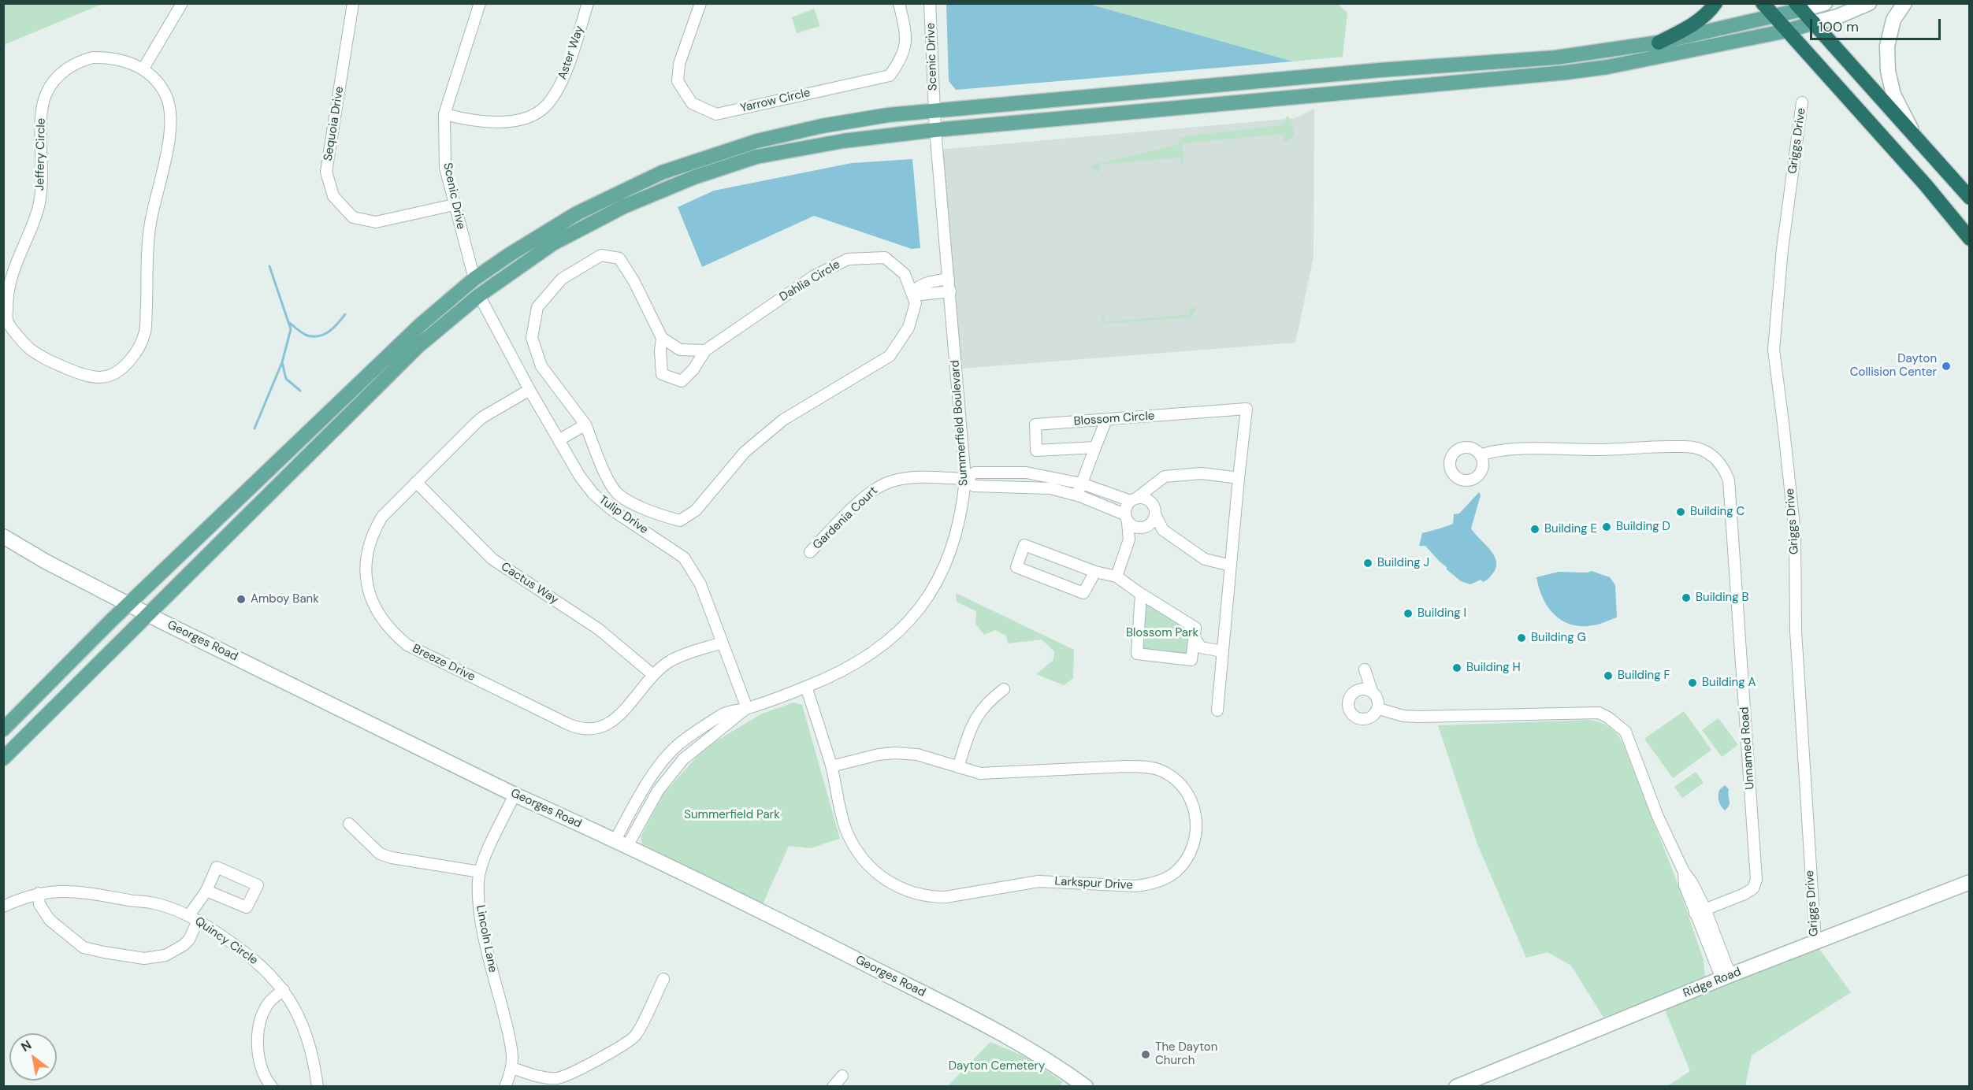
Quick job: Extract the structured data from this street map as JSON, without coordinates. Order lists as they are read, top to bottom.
{
  "streets": {
    "street": [
      "Aster Way",
      "Scenic Drive",
      "Yarrow Circle",
      "Sequoia Drive",
      "Griggs Drive",
      "Jeffery Circle",
      "Dahlia Circle",
      "Blossom Circle",
      "Summerfield Boulevard",
      "Tulip Drive",
      "Gardenia Court",
      "Cactus Way",
      "Georges Road",
      "Breeze Drive",
      "Unnamed Road",
      "Larkspur Drive",
      "Lincoln Lane",
      "Quincy Circle",
      "Ridge Road"
    ]
  },
  "crossings": [
    ["Aster Way", "Scenic Drive"],
    ["Scenic Drive", "Sequoia Drive"],
    ["Scenic Drive", "Summerfield Boulevard"],
    ["Griggs Drive", "Ridge Road"],
    ["Summerfield Boulevard", "Tulip Drive"],
    ["Summerfield Boulevard", "Gardenia Court"],
    ["Summerfield Boulevard", "Georges Road"],
    ["Summerfield Boulevard", "Larkspur Drive"],
    ["Tulip Drive", "Breeze Drive"],
    ["Cactus Way", "Breeze Drive"],
    ["Georges Road", "Lincoln Lane"]
  ],
  "parks": ["Blossom Park", "Summerfield Park", "Dayton Cemetery"],
  "places": [
    "Dayton Collision Center",
    "Building C",
    "Building D",
    "Building E",
    "Building J",
    "Building B",
    "Amboy Bank",
    "Building I",
    "Building G",
    "Building H",
    "Building F",
    "Building A",
    "The Dayton Church"
  ],
  "scale_bar": "100 m",
  "north": "top left"
}
